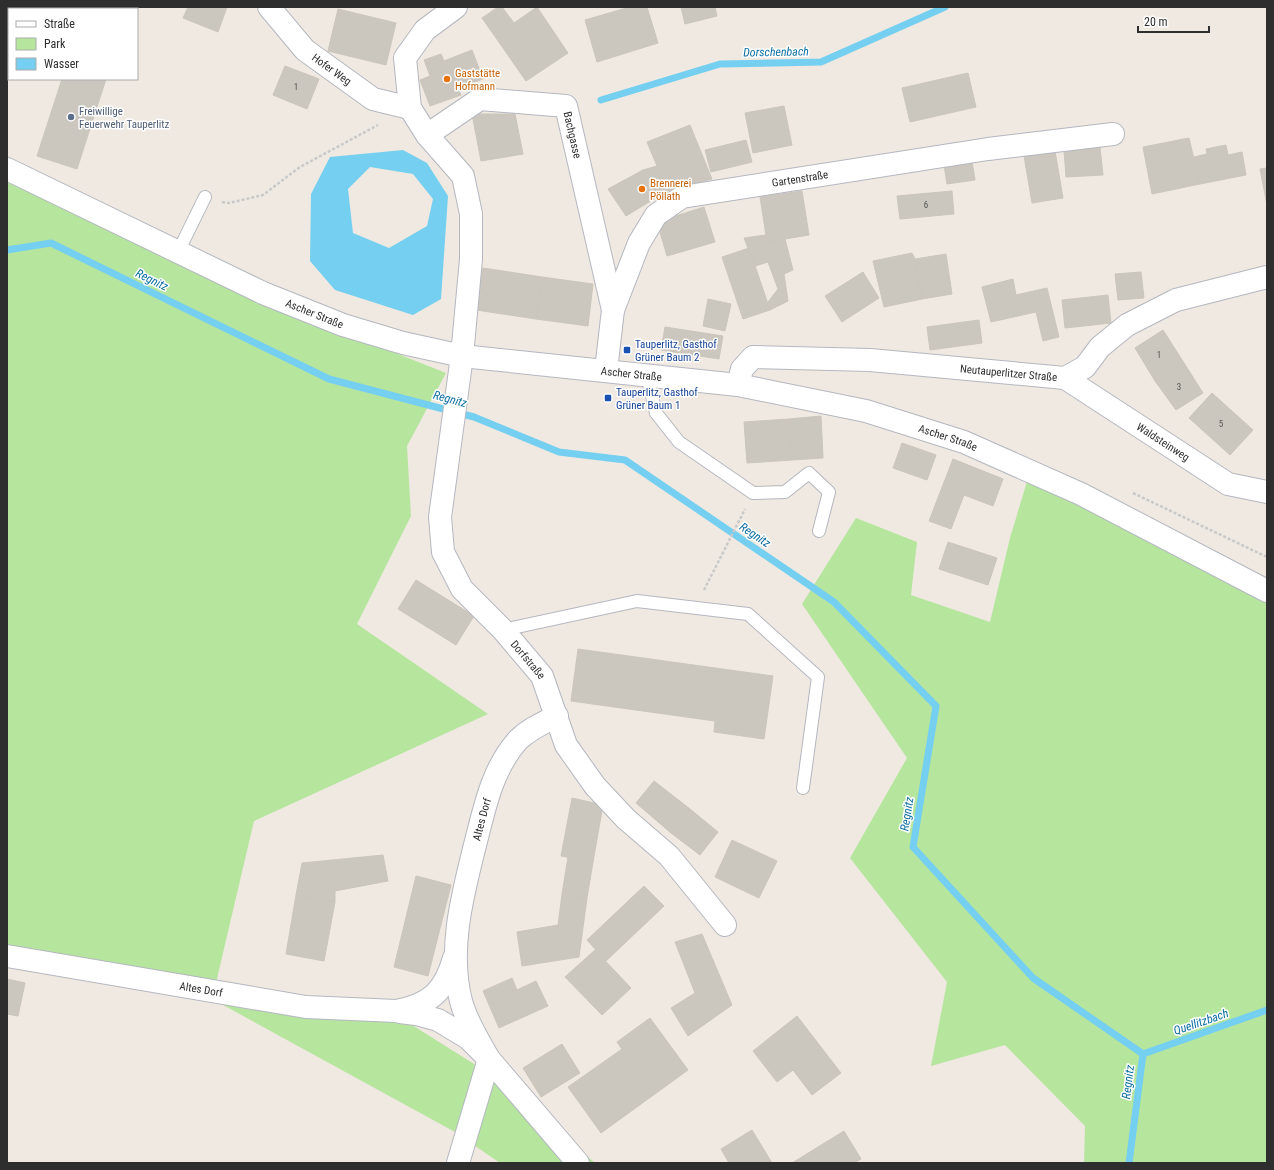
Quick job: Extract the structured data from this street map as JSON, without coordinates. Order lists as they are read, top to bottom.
{
  "streets": {
    "street": [
      "Hofer Weg",
      "Bachgasse",
      "Gartenstraße",
      "Ascher Straße",
      "Neutauperlitzer Straße",
      "Waldsteinweg",
      "Dorfstraße",
      "Altes Dorf"
    ]
  },
  "crossings": [
    ["Bachgasse", "Gartenstraße"],
    ["Gartenstraße", "Ascher Straße"],
    ["Ascher Straße", "Neutauperlitzer Straße"],
    ["Ascher Straße", "Dorfstraße"],
    ["Neutauperlitzer Straße", "Waldsteinweg"],
    ["Dorfstraße", "Altes Dorf"]
  ],
  "water": ["Dorschenbach", "Regnitz", "Quellitzbach"],
  "places": {
    "other": ["Gaststätte Hofmann", "Freiwillige Feuerwehr Tauperlitz", "Brennerei Pöllath"],
    "transit": ["Tauperlitz, Gasthof Grüner Baum 2", "Tauperlitz, Gasthof Grüner Baum 1"]
  },
  "house_numbers": [
    "1",
    "6",
    "1",
    "3",
    "5"
  ],
  "legend": ["Straße", "Park", "Wasser"],
  "scale_bar": "20 m"
}
